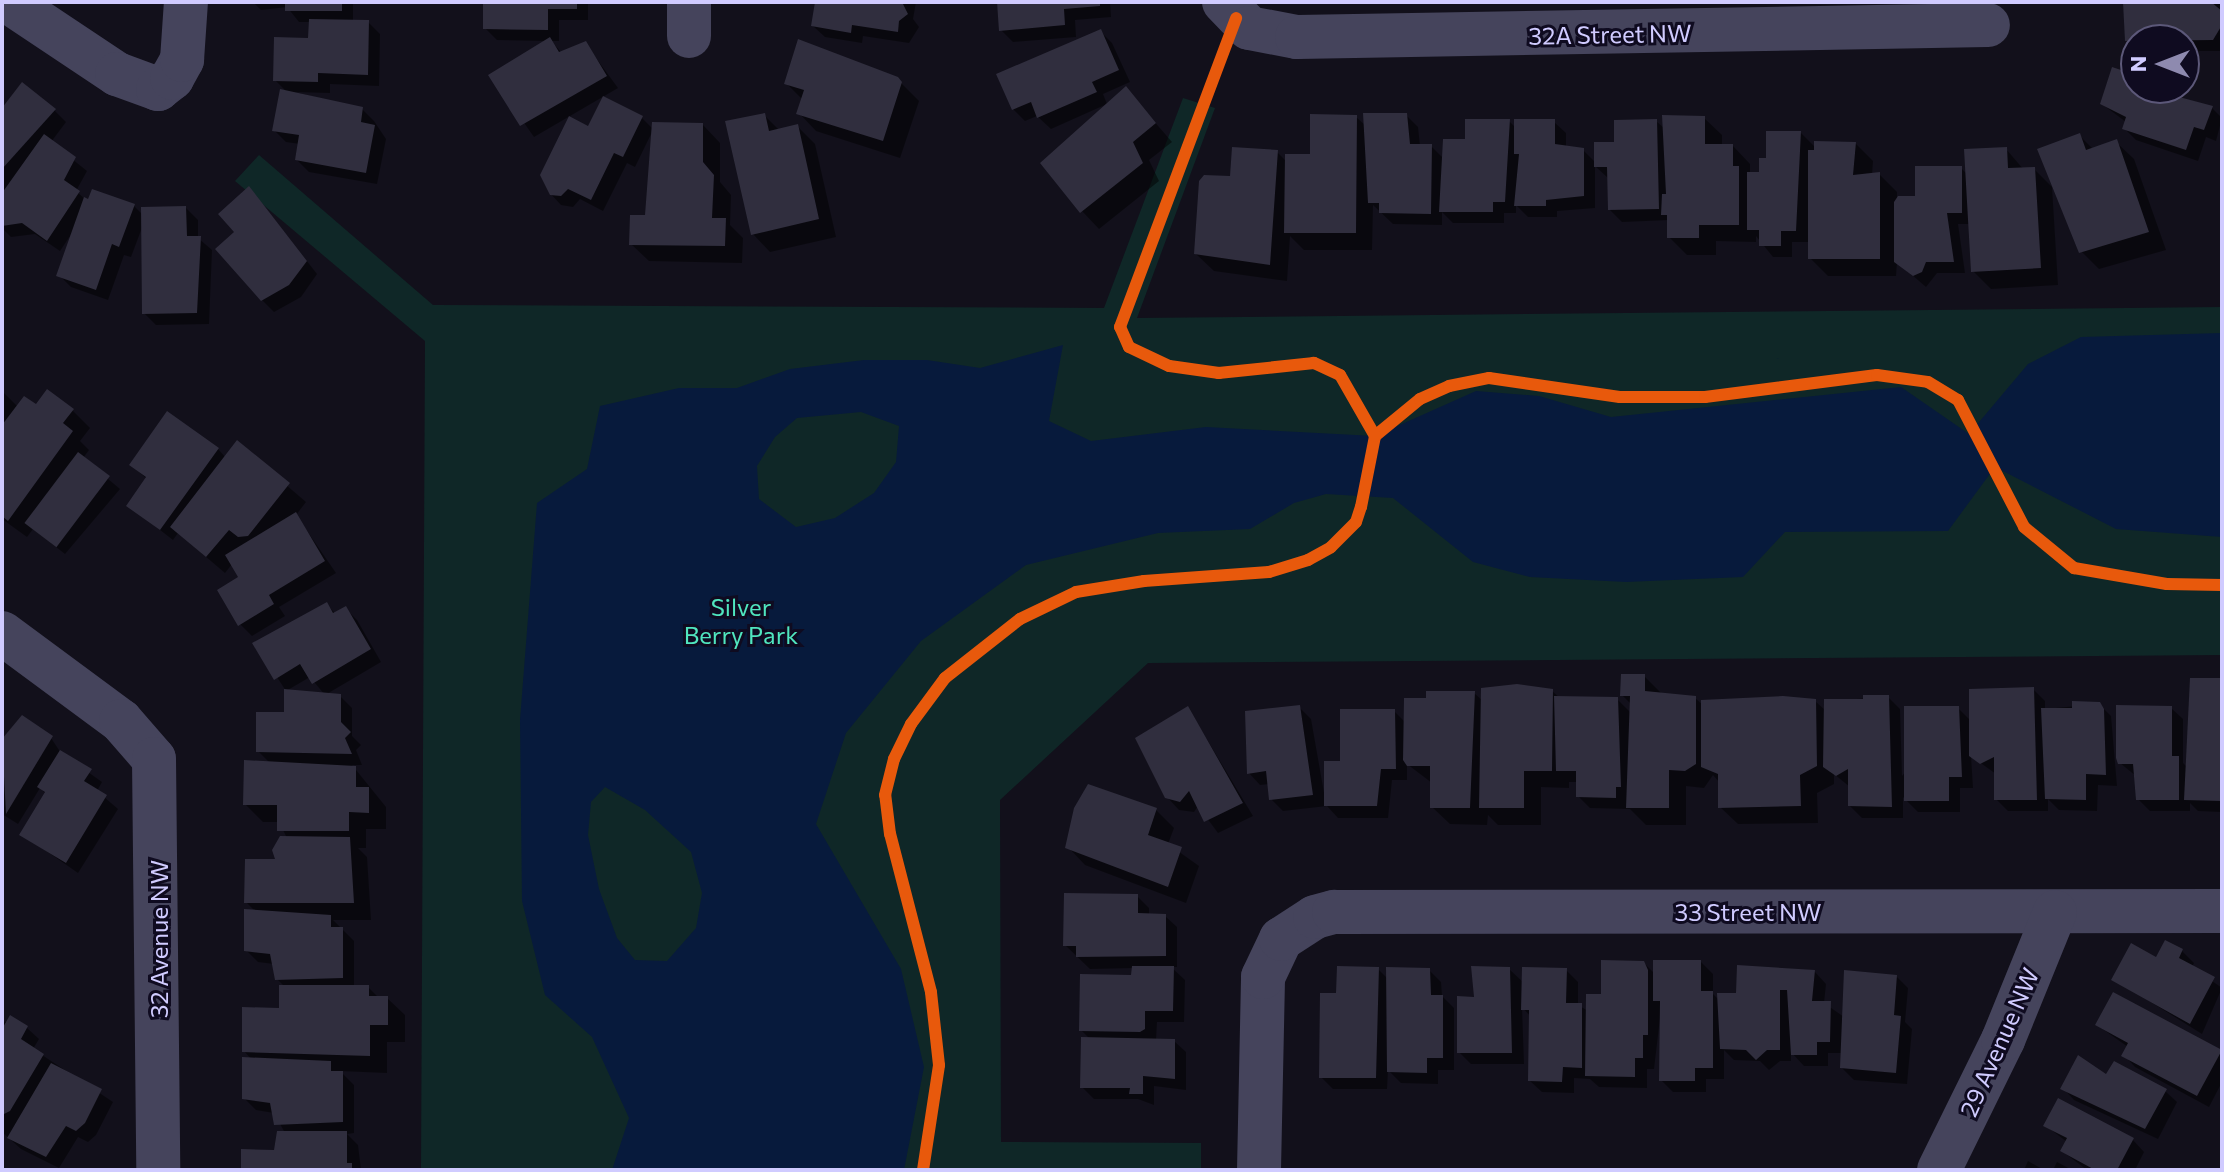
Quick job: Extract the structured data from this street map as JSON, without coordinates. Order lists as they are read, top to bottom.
{
  "streets": {
    "street": [
      "32A Street NW",
      "33 Street NW",
      "32 Avenue NW",
      "29 Avenue NW"
    ]
  },
  "crossings": [
    ["33 Street NW", "29 Avenue NW"]
  ],
  "parks": ["Silver Berry Park"],
  "north": "left"
}
